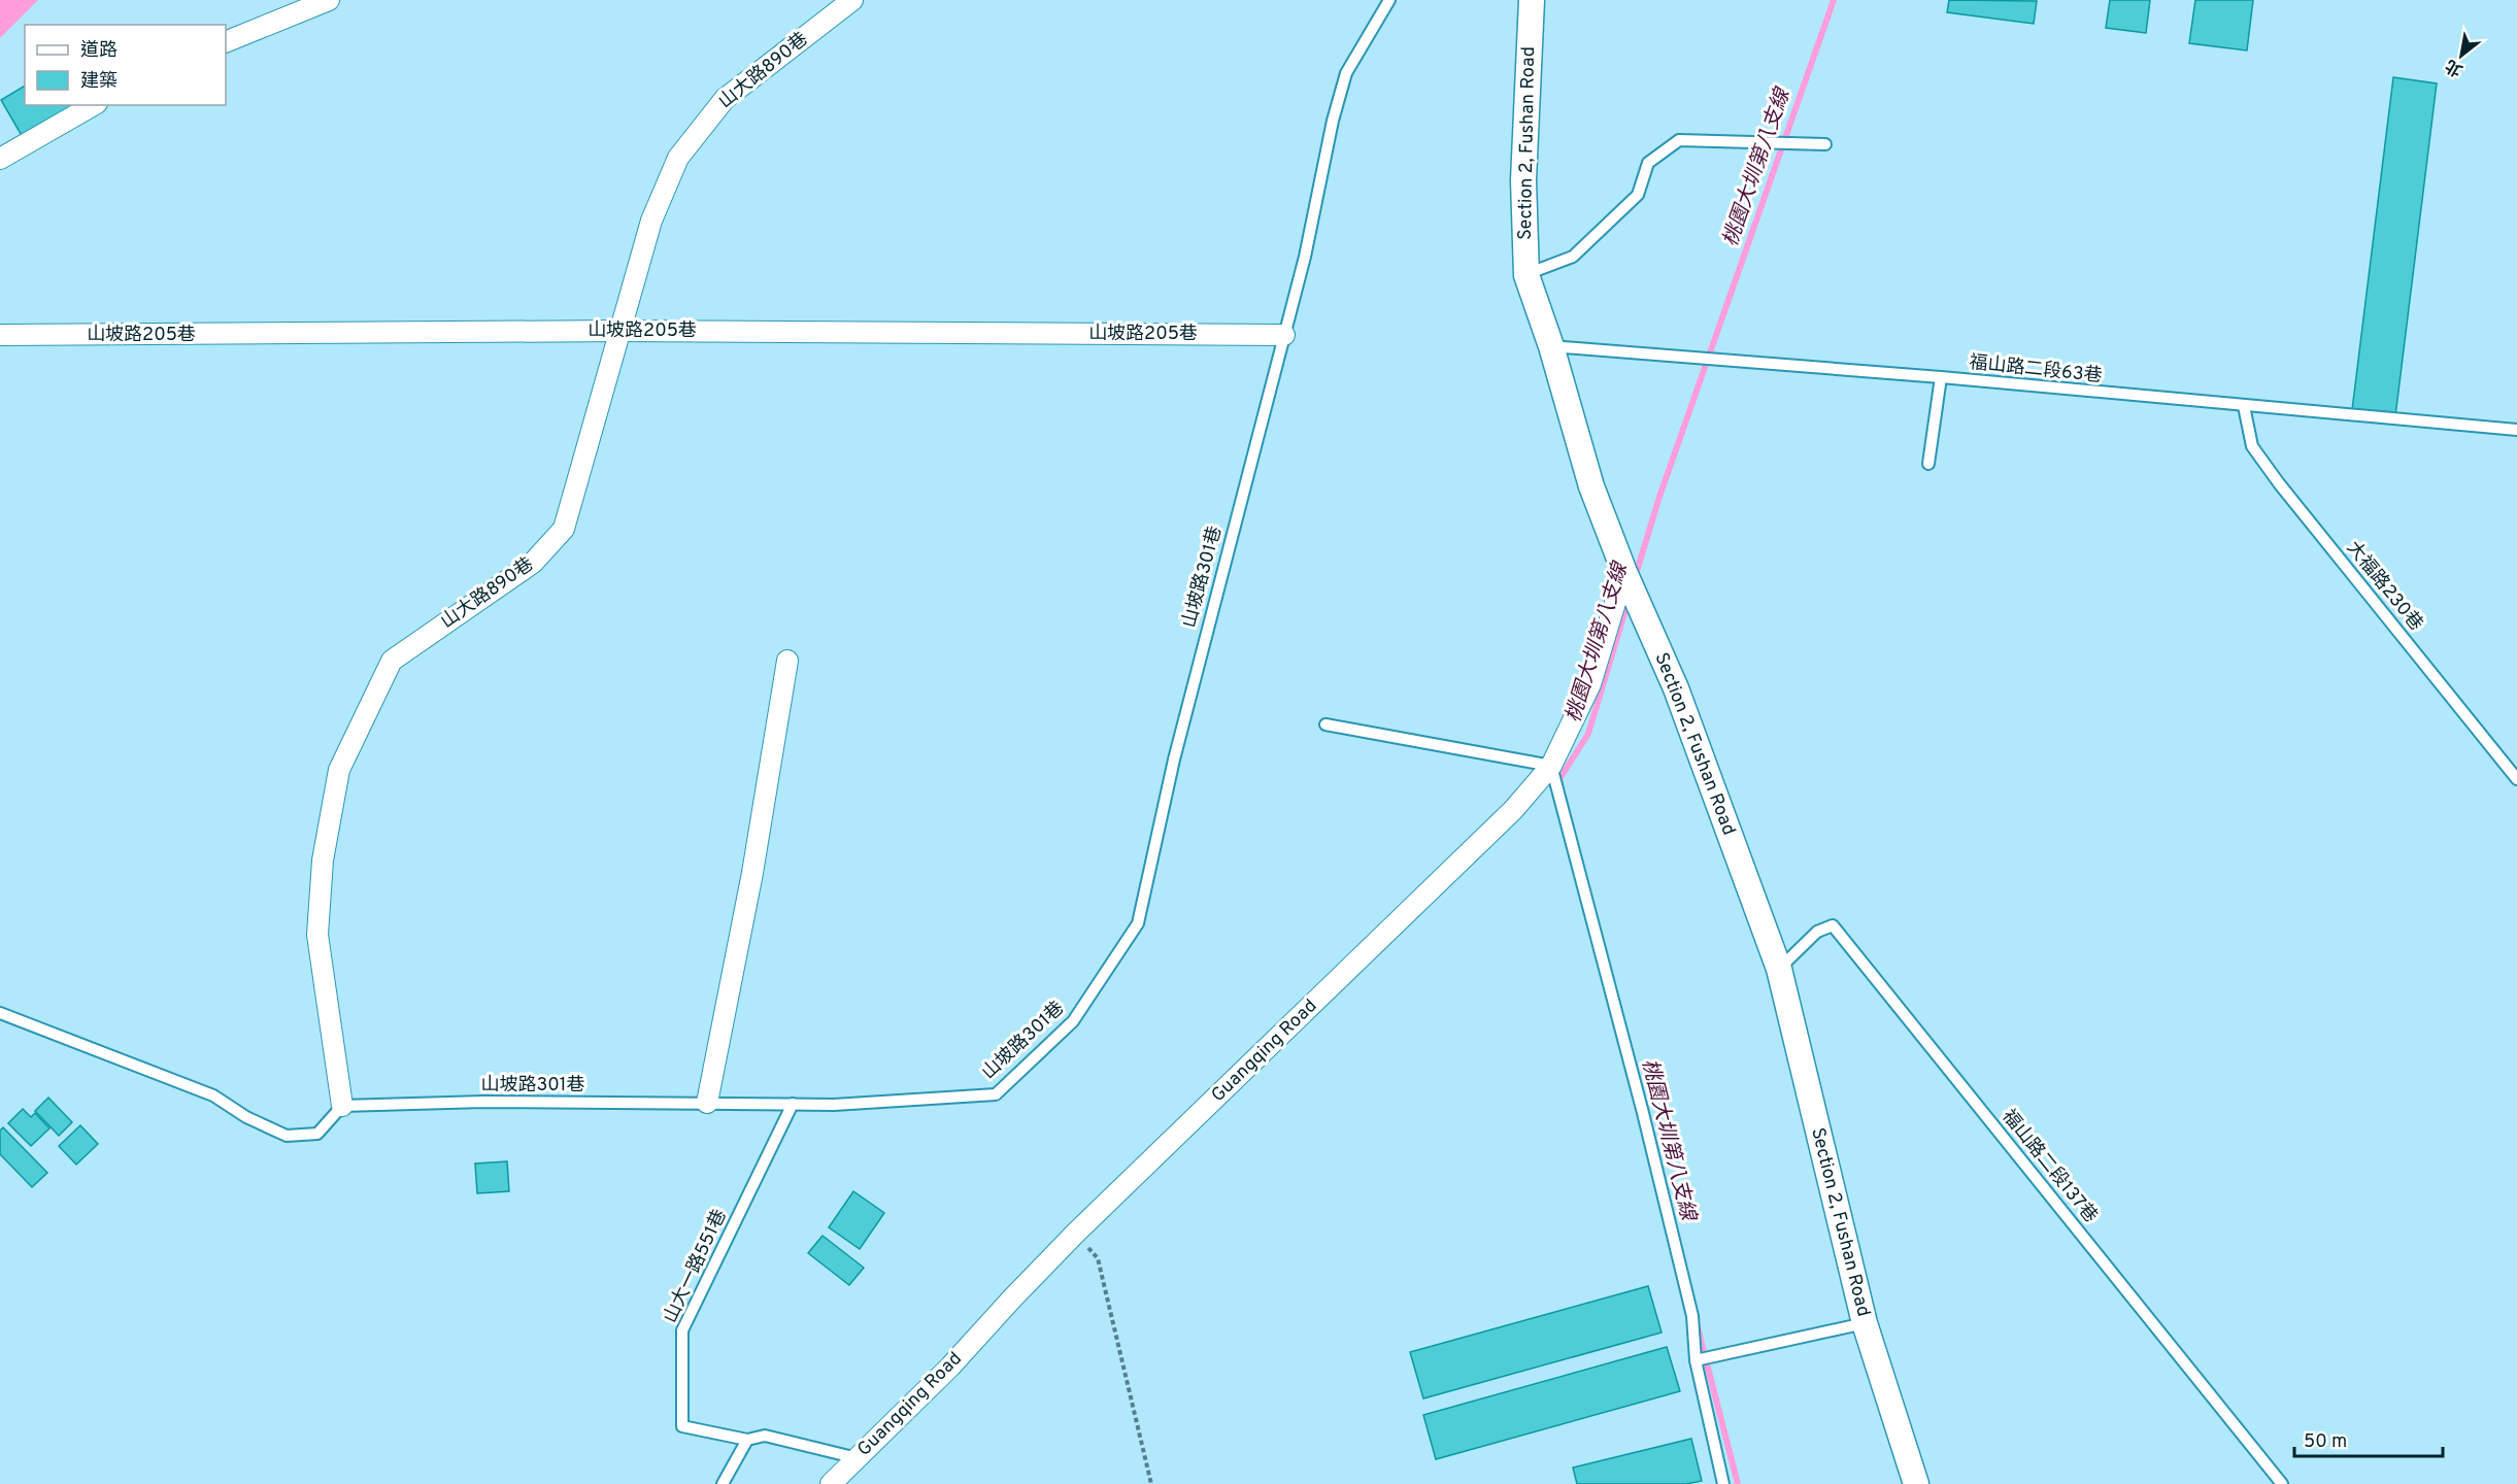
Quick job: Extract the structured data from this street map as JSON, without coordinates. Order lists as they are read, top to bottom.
{
  "streets": {
    "street": [
      "山大路890巷",
      "Section 2, Fushan Road",
      "山坡路205巷",
      "Guangqing Road"
    ],
    "lane": [
      "福山路二段63巷",
      "山坡路301巷",
      "大福路230巷",
      "福山路二段137巷",
      "山大一路551巷"
    ]
  },
  "crossings": [
    ["山大路890巷", "山坡路205巷"],
    ["山大路890巷", "山坡路301巷"],
    ["Section 2, Fushan Road", "福山路二段63巷"],
    ["Section 2, Fushan Road", "Guangqing Road"],
    ["Section 2, Fushan Road", "福山路二段137巷"],
    ["山坡路205巷", "山坡路301巷"],
    ["福山路二段63巷", "大福路230巷"],
    ["山坡路301巷", "山大一路551巷"],
    ["Guangqing Road", "山大一路551巷"]
  ],
  "water": ["桃園大圳第八支線"],
  "legend": ["道路", "建築"],
  "scale_bar": "50 m",
  "north": "bottom left"
}
